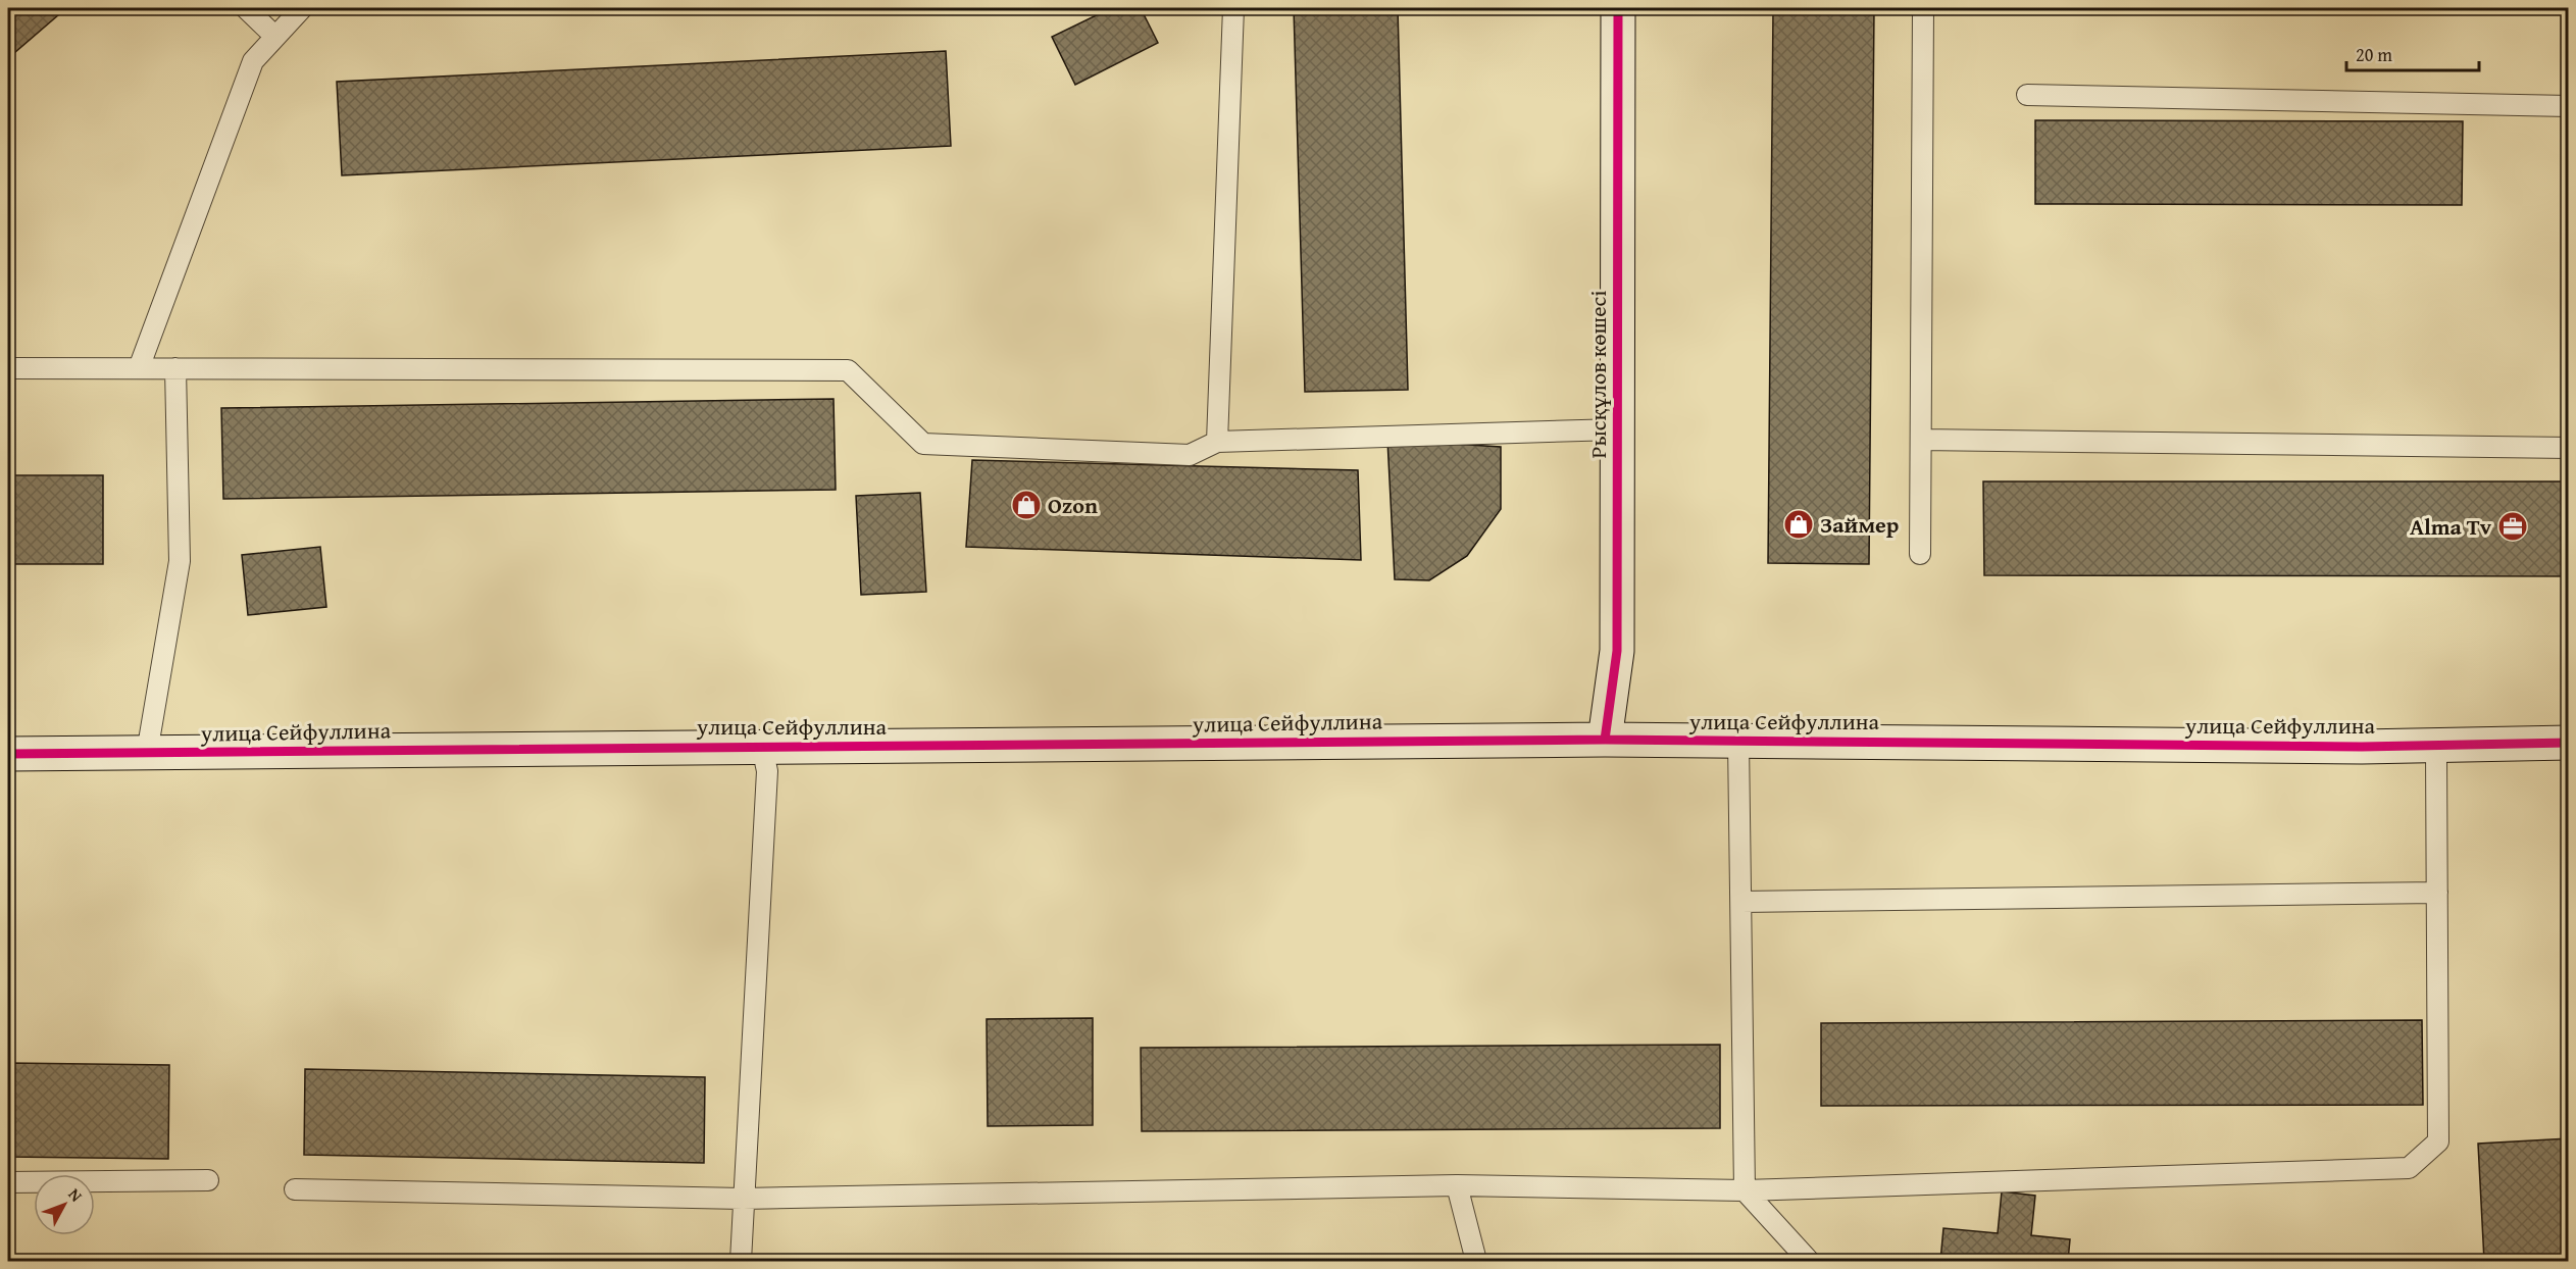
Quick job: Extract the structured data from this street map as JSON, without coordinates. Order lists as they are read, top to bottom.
{
  "streets": {
    "street": ["Рысқұлов көшесі", "улица Сейфуллина"]
  },
  "crossings": [
    ["Рысқұлов көшесі", "улица Сейфуллина"]
  ],
  "places": {
    "shop": ["Ozon", "Займер"],
    "office": ["Alma Tv"]
  },
  "scale_bar": "20 m",
  "north": "top right"
}
